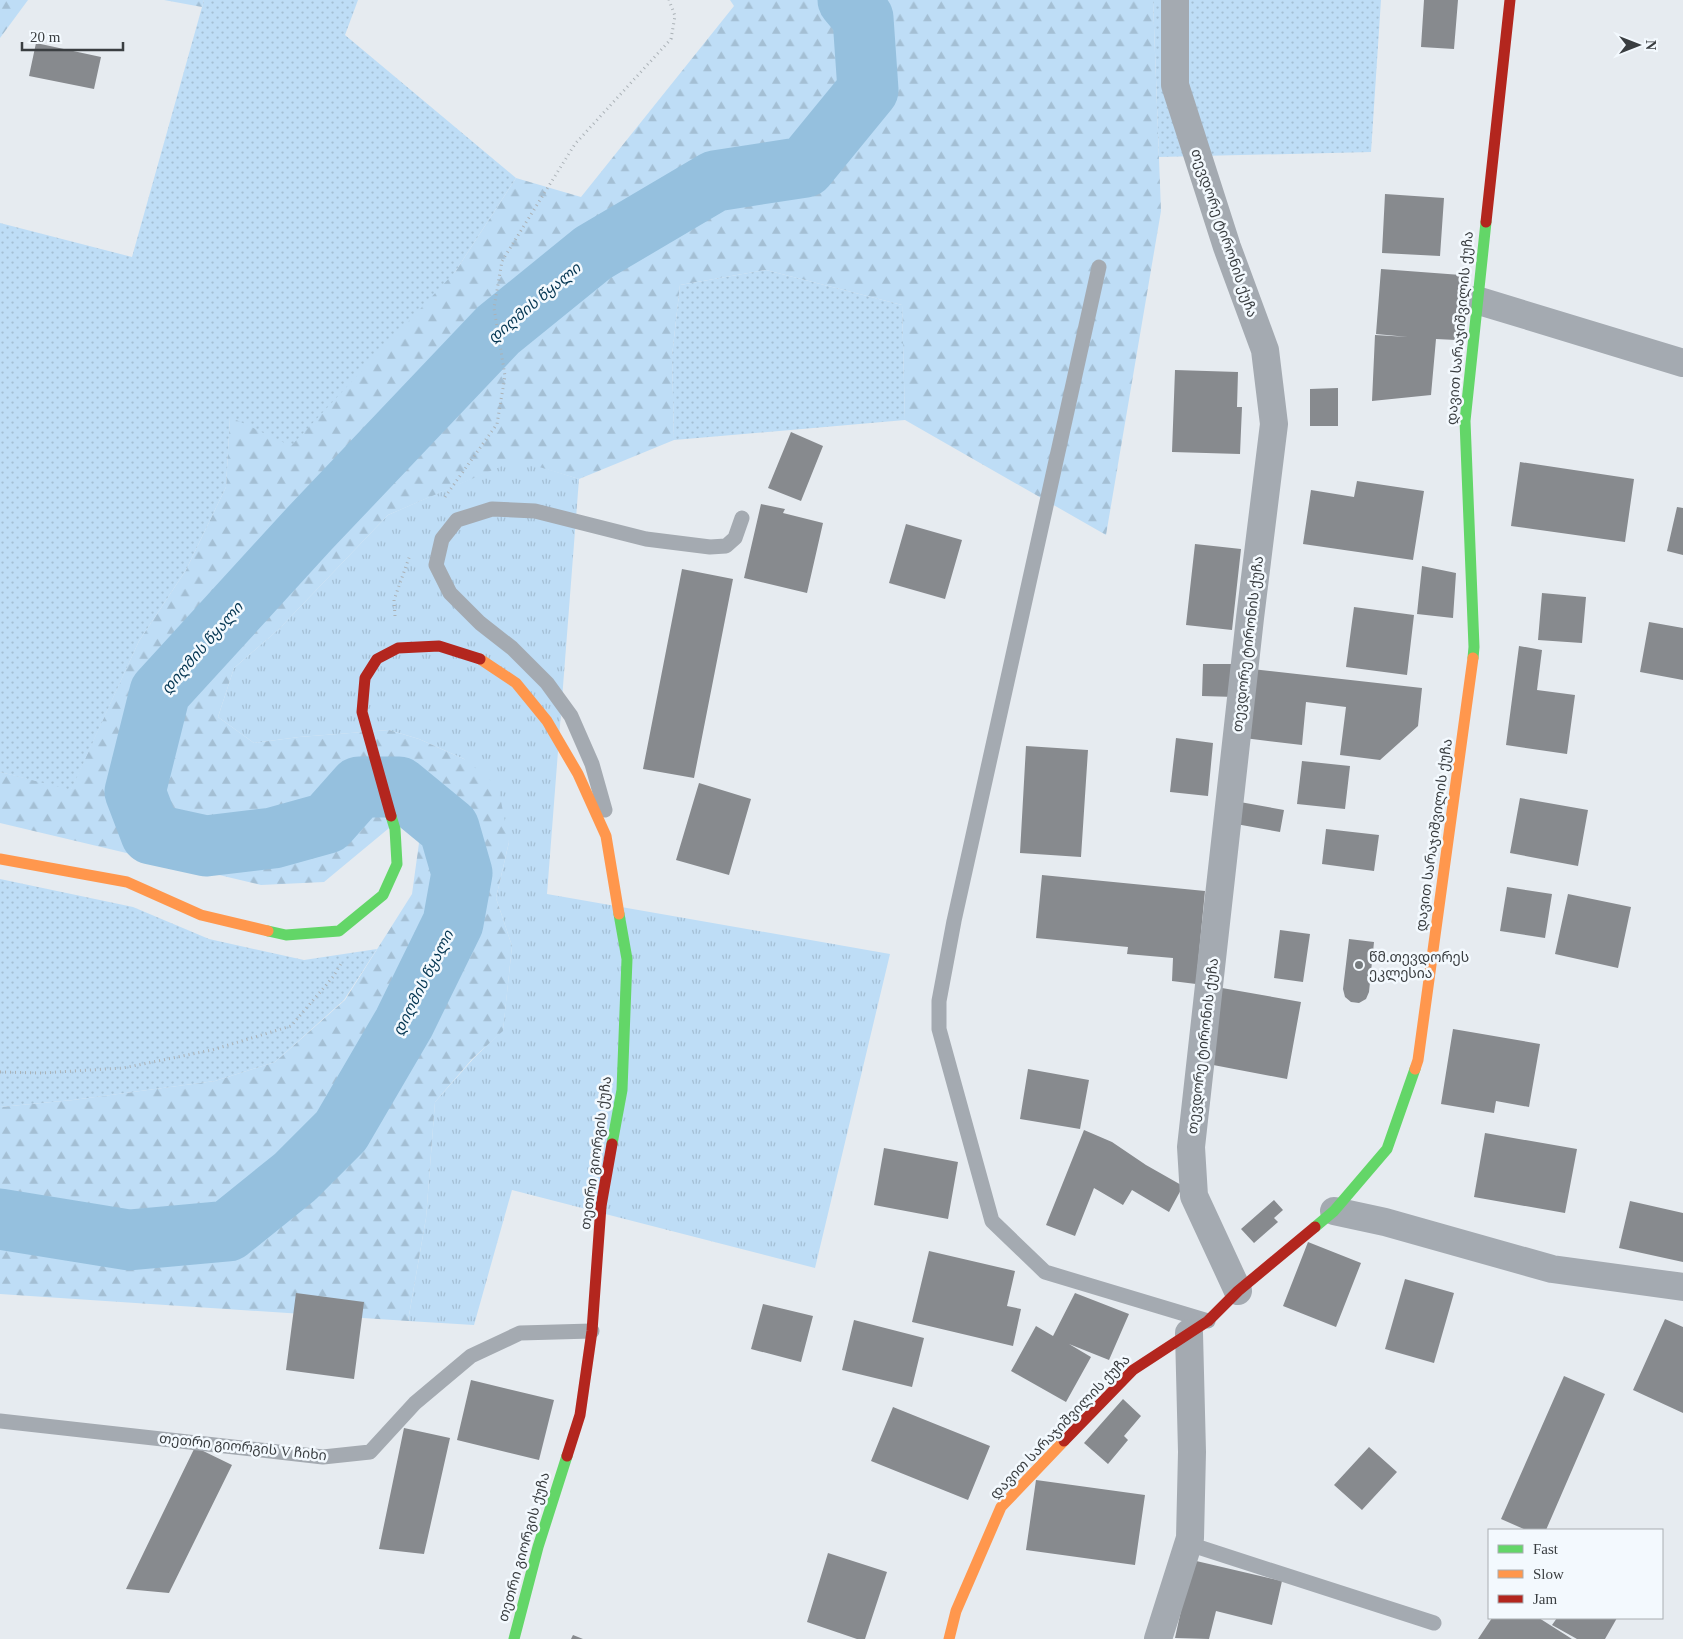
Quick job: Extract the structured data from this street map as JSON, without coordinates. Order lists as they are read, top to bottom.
{
  "streets": {
    "street": ["თევდორე ტირონის ქუჩა", "დავით სარაჯიშვილის ქუჩა", "თეთრი გიორგის ქუჩა"],
    "lane": ["თეთრი გიორგის V ჩიხი"]
  },
  "crossings": [
    ["თევდორე ტირონის ქუჩა", "დავით სარაჯიშვილის ქუჩა"],
    ["თეთრი გიორგის ქუჩა", "თეთრი გიორგის V ჩიხი"]
  ],
  "water": ["დიღმის წყალი"],
  "places": ["წმ.თევდორეს ეკლესია"],
  "legend": ["Fast", "Slow", "Jam"],
  "scale_bar": "20 m",
  "north": "right"
}
